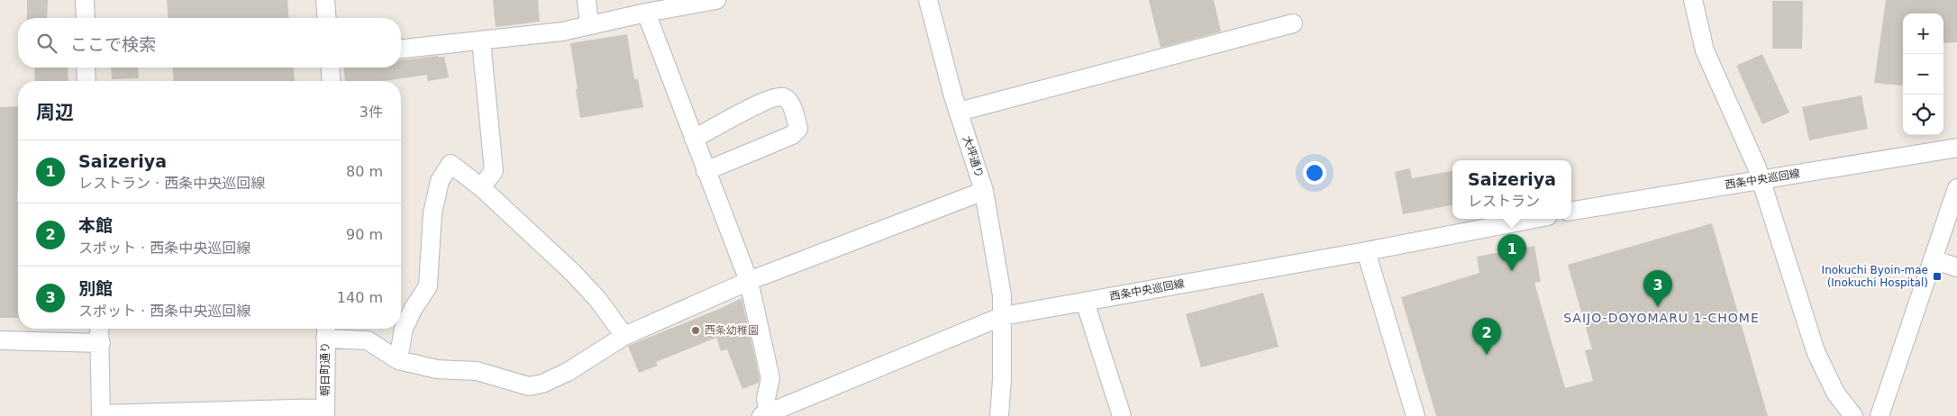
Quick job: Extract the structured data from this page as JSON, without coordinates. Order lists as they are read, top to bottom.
{
  "streets": {
    "street": ["大坪通り", "西条中央巡回線", "朝日町通り"]
  },
  "crossings": [
    ["大坪通り", "西条中央巡回線"]
  ],
  "districts": ["SAIJO-DOYOMARU 1-CHOME"],
  "places": {
    "transit": ["Inokuchi Byoin-mae (Inokuchi Hospital)"],
    "other": ["西条幼稚園"]
  },
  "page": {
    "map_buttons": ["+", "−"],
    "search": "ここで検索",
    "heading": ["周辺", "3件"],
    "list": [
      {
        "mark": "1",
        "name": "Saizeriya",
        "note": "レストラン · 西条中央巡回線",
        "value": "80 m"
      },
      {
        "mark": "2",
        "name": "本館",
        "note": "スポット · 西条中央巡回線",
        "value": "90 m"
      },
      {
        "mark": "3",
        "name": "別館",
        "note": "スポット · 西条中央巡回線",
        "value": "140 m"
      }
    ],
    "popup": ["Saizeriya", "レストラン"],
    "pins": ["1", "3", "2"]
  }
}
